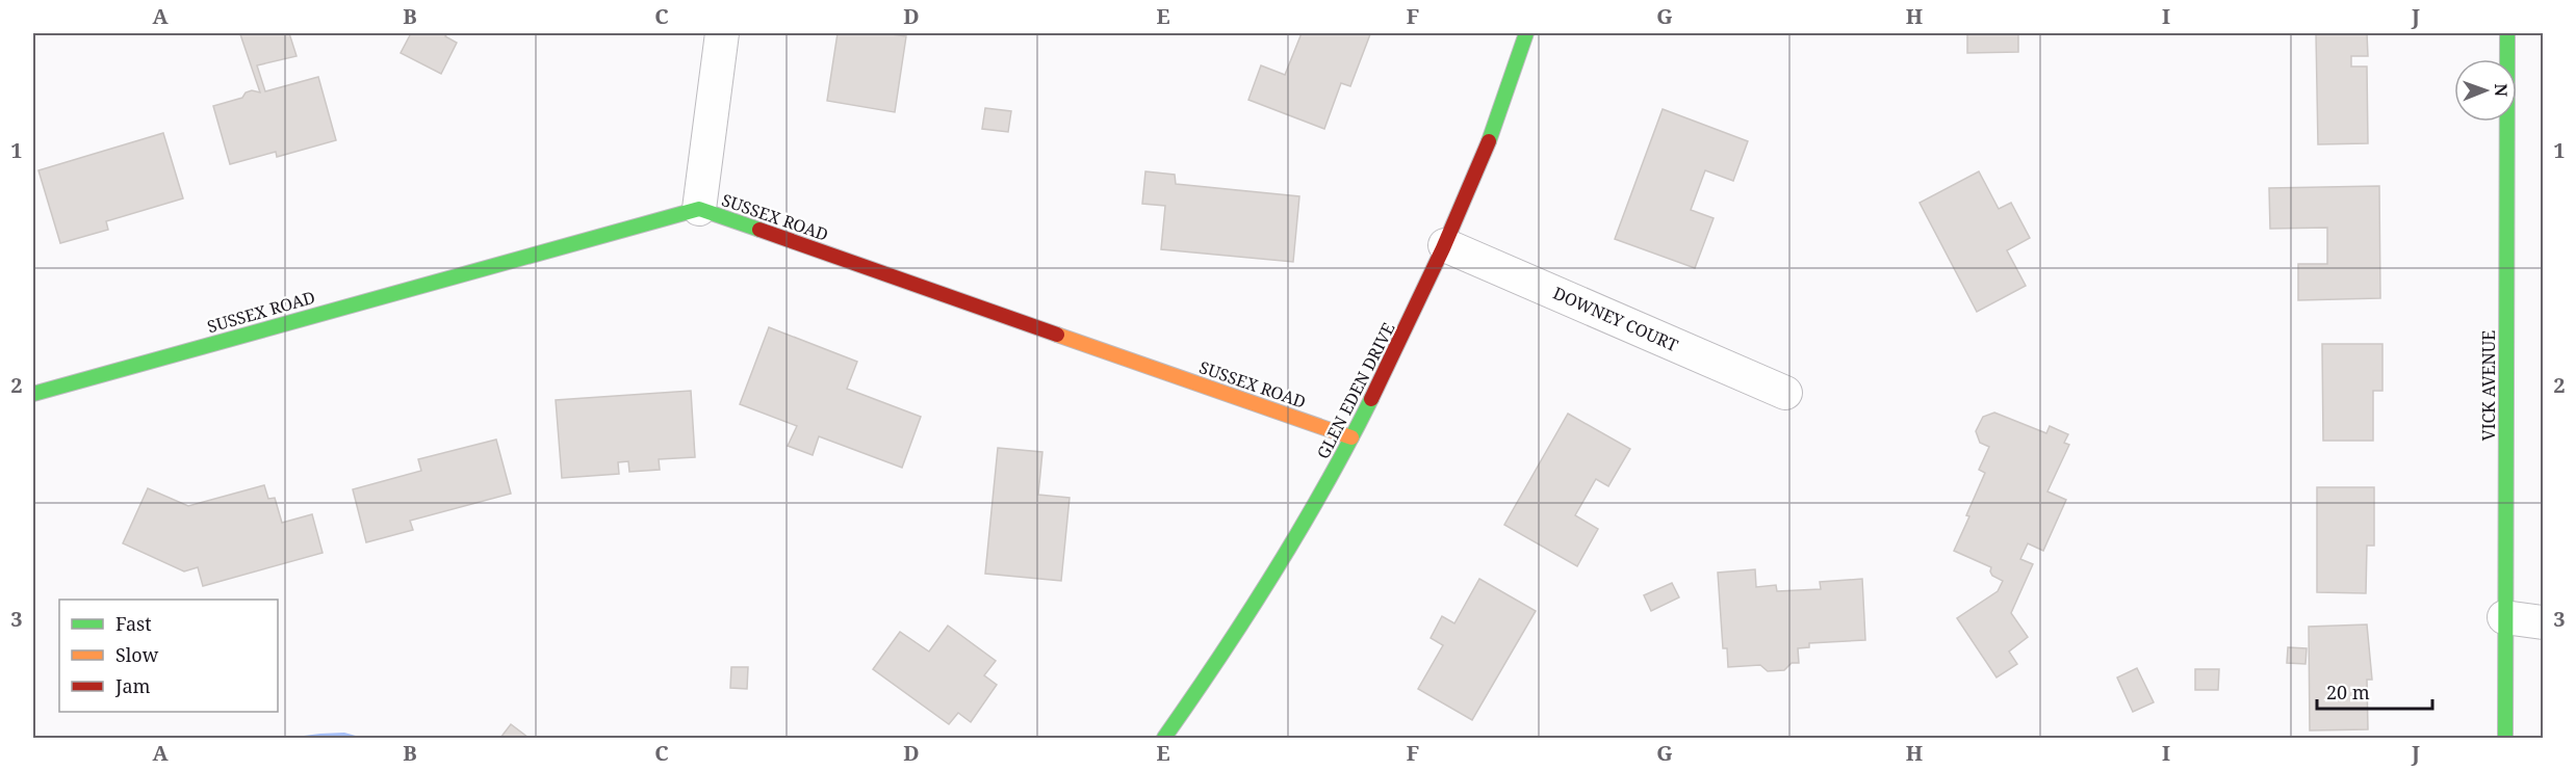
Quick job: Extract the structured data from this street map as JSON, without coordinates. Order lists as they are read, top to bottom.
{
  "streets": {
    "street": [
      "SUSSEX ROAD",
      "DOWNEY COURT",
      "VICK AVENUE",
      "GLEN EDEN DRIVE"
    ]
  },
  "crossings": [
    ["SUSSEX ROAD", "GLEN EDEN DRIVE"],
    ["DOWNEY COURT", "GLEN EDEN DRIVE"]
  ],
  "legend": ["Fast", "Slow", "Jam"],
  "scale_bar": "20 m",
  "north": "right",
  "grid": {
    "columns": [
      "A",
      "B",
      "C",
      "D",
      "E",
      "F",
      "G",
      "H",
      "I",
      "J"
    ],
    "rows": ["1", "2", "3"]
  }
}
